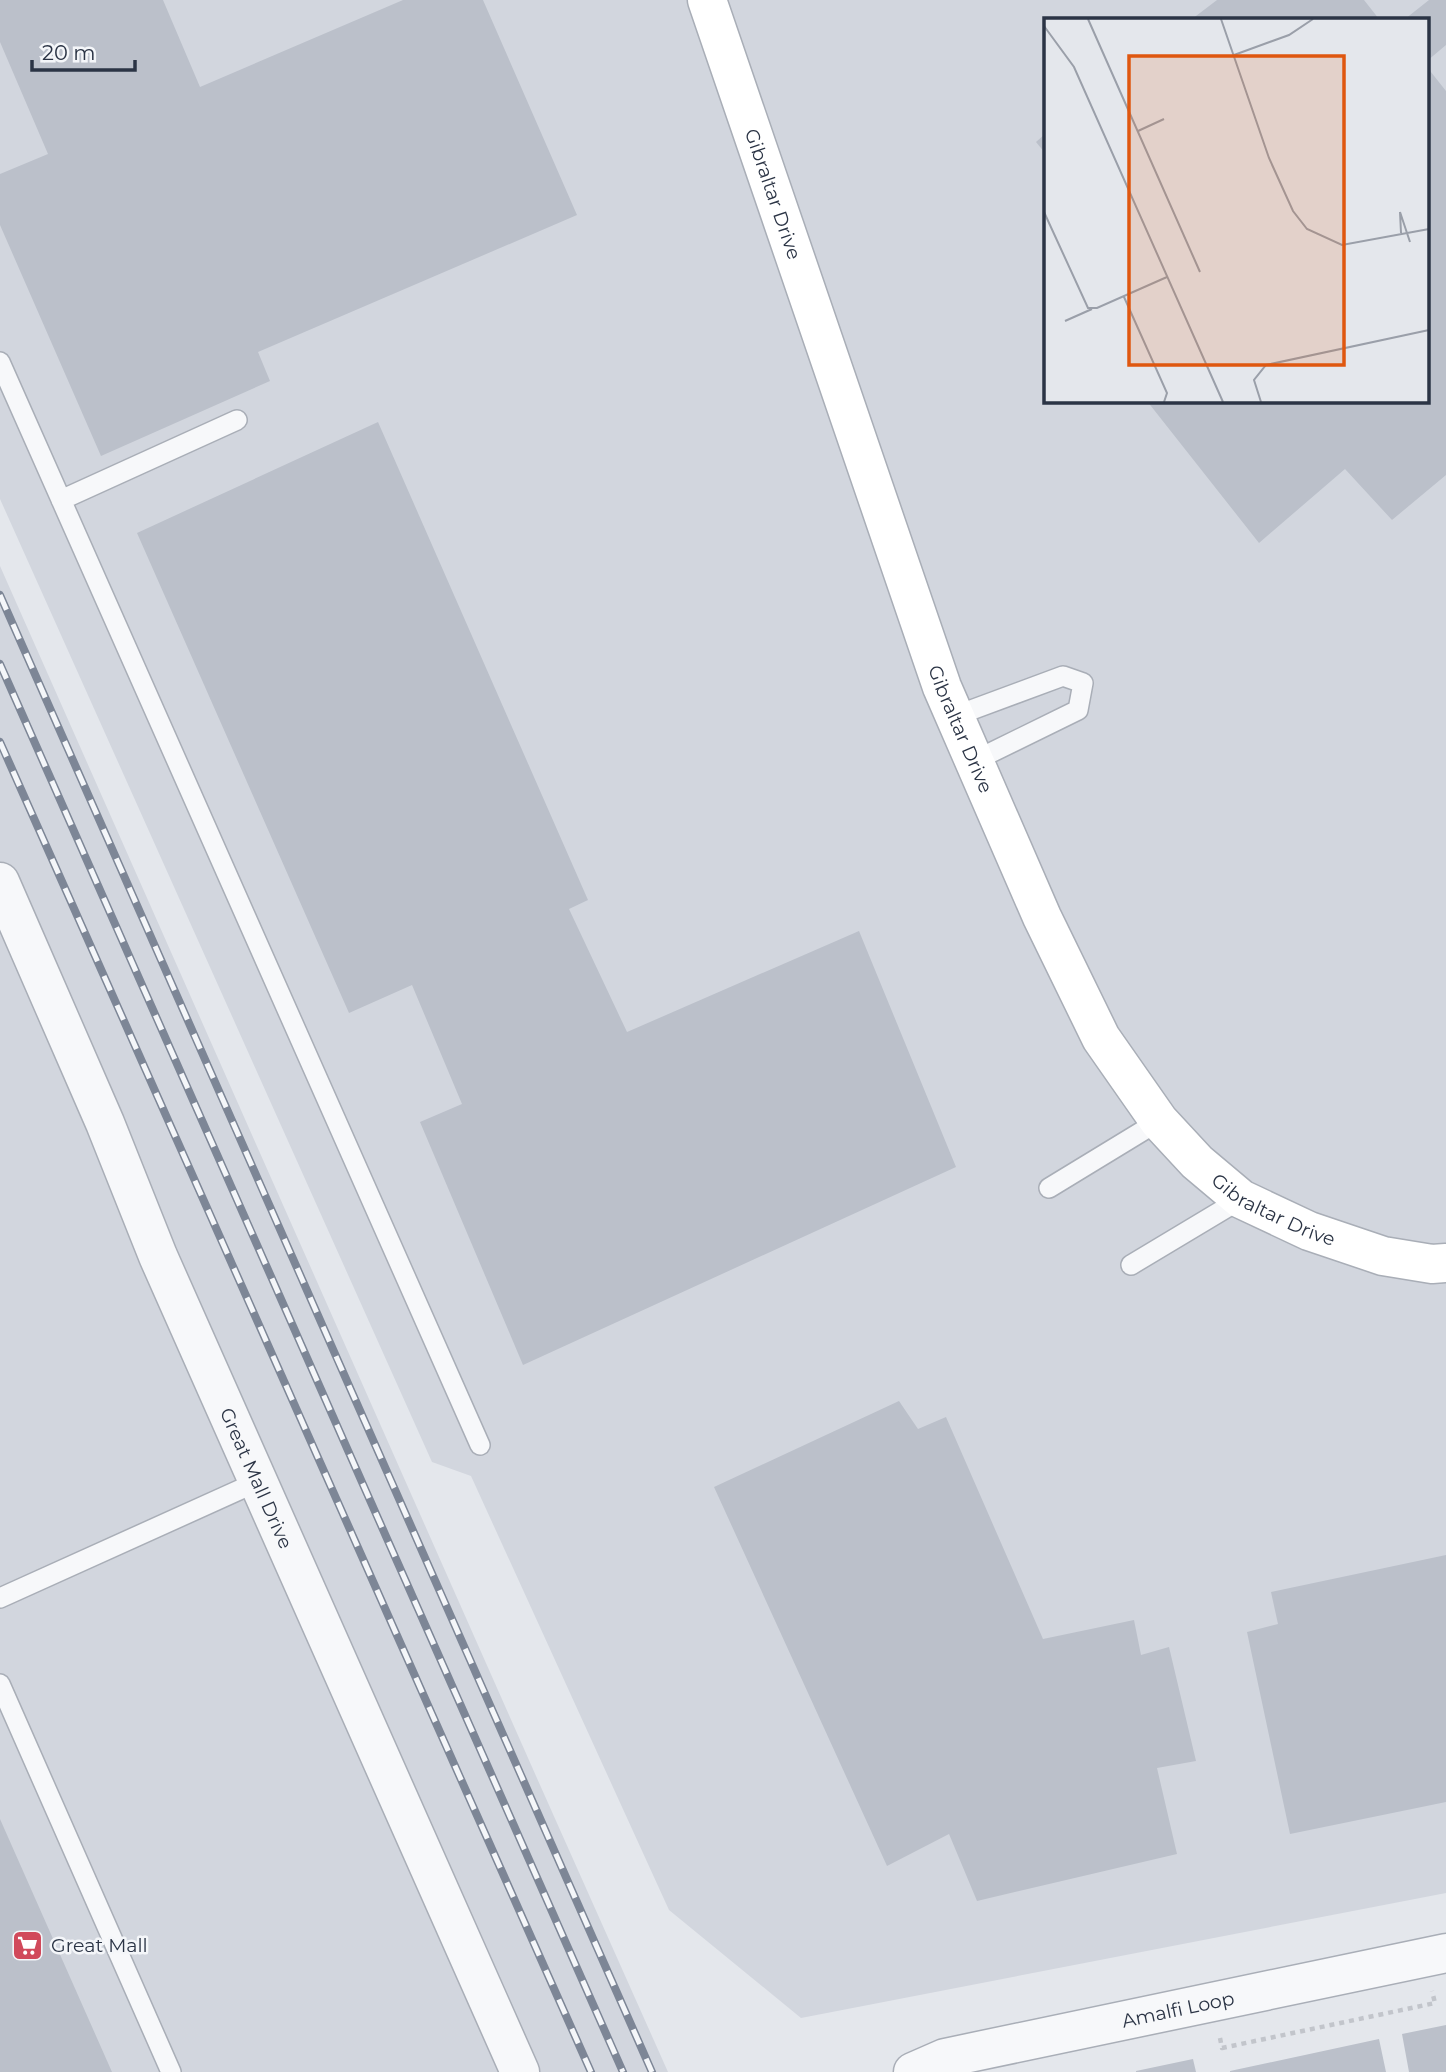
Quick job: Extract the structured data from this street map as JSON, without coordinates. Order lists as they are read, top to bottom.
{
  "streets": {
    "street": ["Gibraltar Drive", "Great Mall Drive", "Amalfi Loop"]
  },
  "places": {
    "supermarket": ["Great Mall"]
  },
  "scale_bar": "20 m"
}
